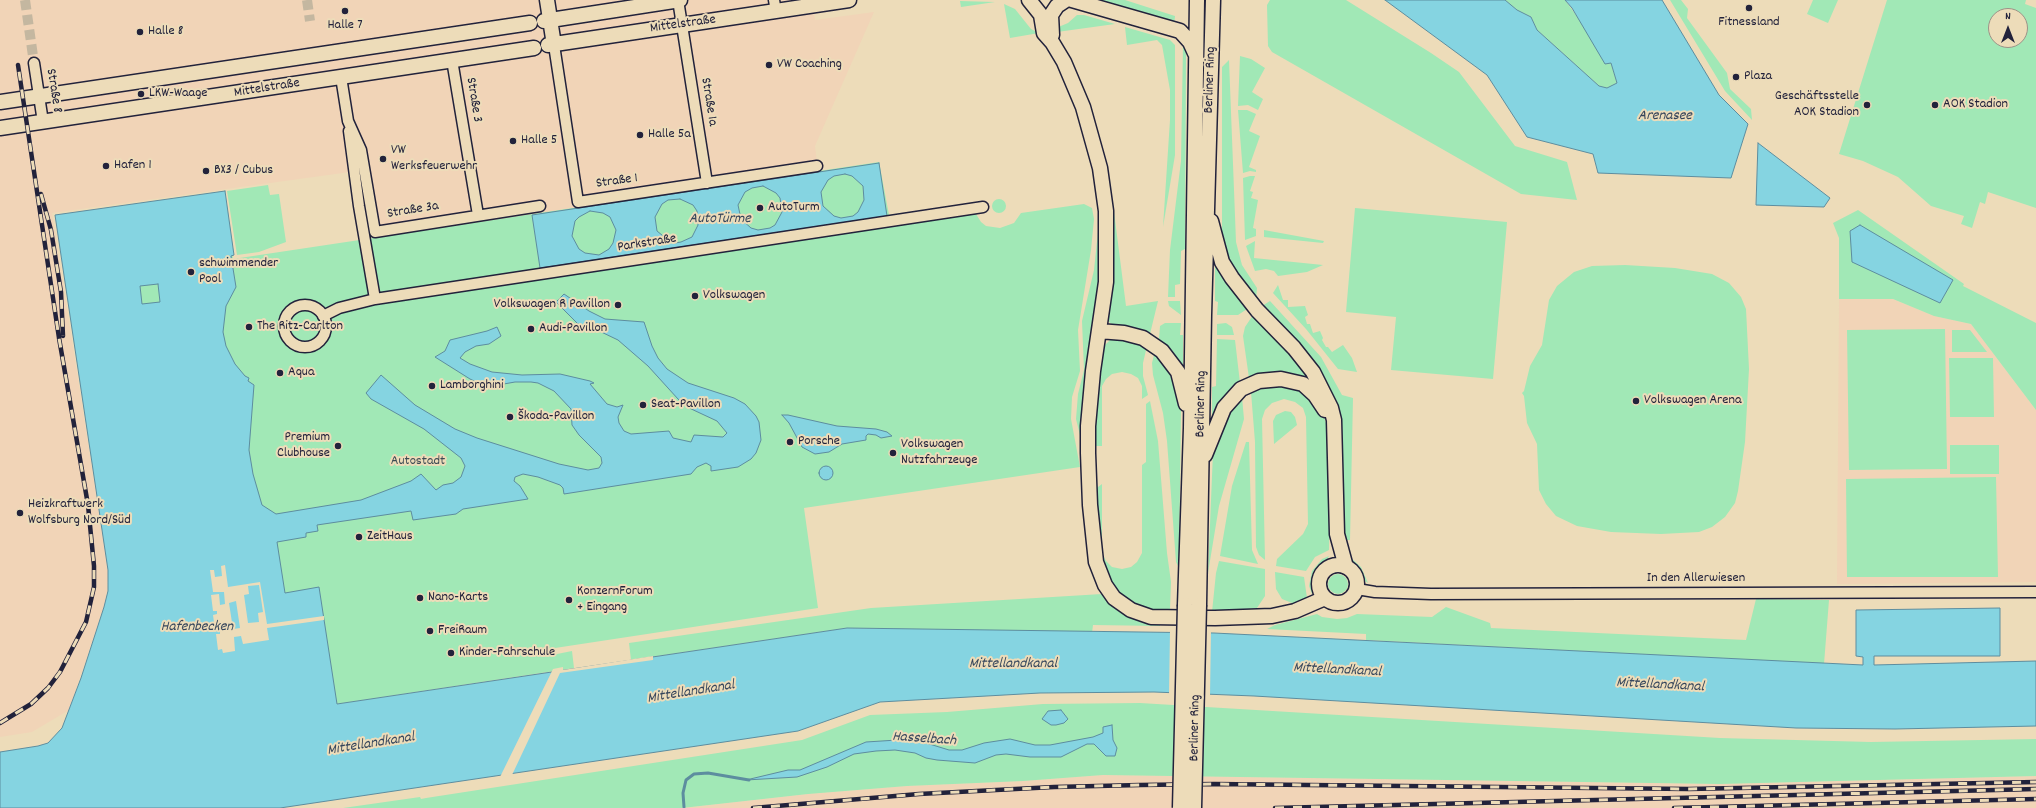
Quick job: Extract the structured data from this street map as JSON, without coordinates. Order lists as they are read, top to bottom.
{
  "streets": {
    "street": [
      "Mittelstraße",
      "Berliner Ring",
      "Straße 8",
      "Straße 3",
      "Straße 1a",
      "Straße 1",
      "Straße 3a",
      "Parkstraße",
      "In den Allerwiesen"
    ]
  },
  "crossings": [
    ["Mittelstraße", "Straße 8"],
    ["Mittelstraße", "Straße 3"],
    ["Mittelstraße", "Straße 1a"],
    ["Mittelstraße", "Straße 1"],
    ["Mittelstraße", "Straße 3a"],
    ["Straße 3", "Straße 3a"],
    ["Straße 1a", "Straße 1"]
  ],
  "water": [
    "Arenasee",
    "AutoTürme",
    "Hafenbecken",
    "Mittellandkanal",
    "Hasselbach"
  ],
  "parks": ["Autostadt"],
  "places": [
    "Fitnessland",
    "Halle 7",
    "Halle 8",
    "VW Coaching",
    "Plaza",
    "LKW-Waage",
    "Geschäftsstelle AOK Stadion",
    "AOK Stadion",
    "Halle 5a",
    "Halle 5",
    "VW Werksfeuerwehr",
    "Hafen 1",
    "BX3 / Cubus",
    "AutoTurm",
    "schwimmender Pool",
    "Volkswagen",
    "Volkswagen R Pavillon",
    "The Ritz-Carlton",
    "Audi-Pavillon",
    "Aqua",
    "Lamborghini",
    "Volkswagen Arena",
    "Seat-Pavillon",
    "Škoda-Pavillon",
    "Porsche",
    "Premium Clubhouse",
    "Volkswagen Nutzfahrzeuge",
    "Heizkraftwerk Wolfsburg Nord/Süd",
    "ZeitHaus",
    "Nano-Karts",
    "KonzernForum + Eingang",
    "FreiRaum",
    "Kinder-Fahrschule"
  ],
  "north": "top"
}
